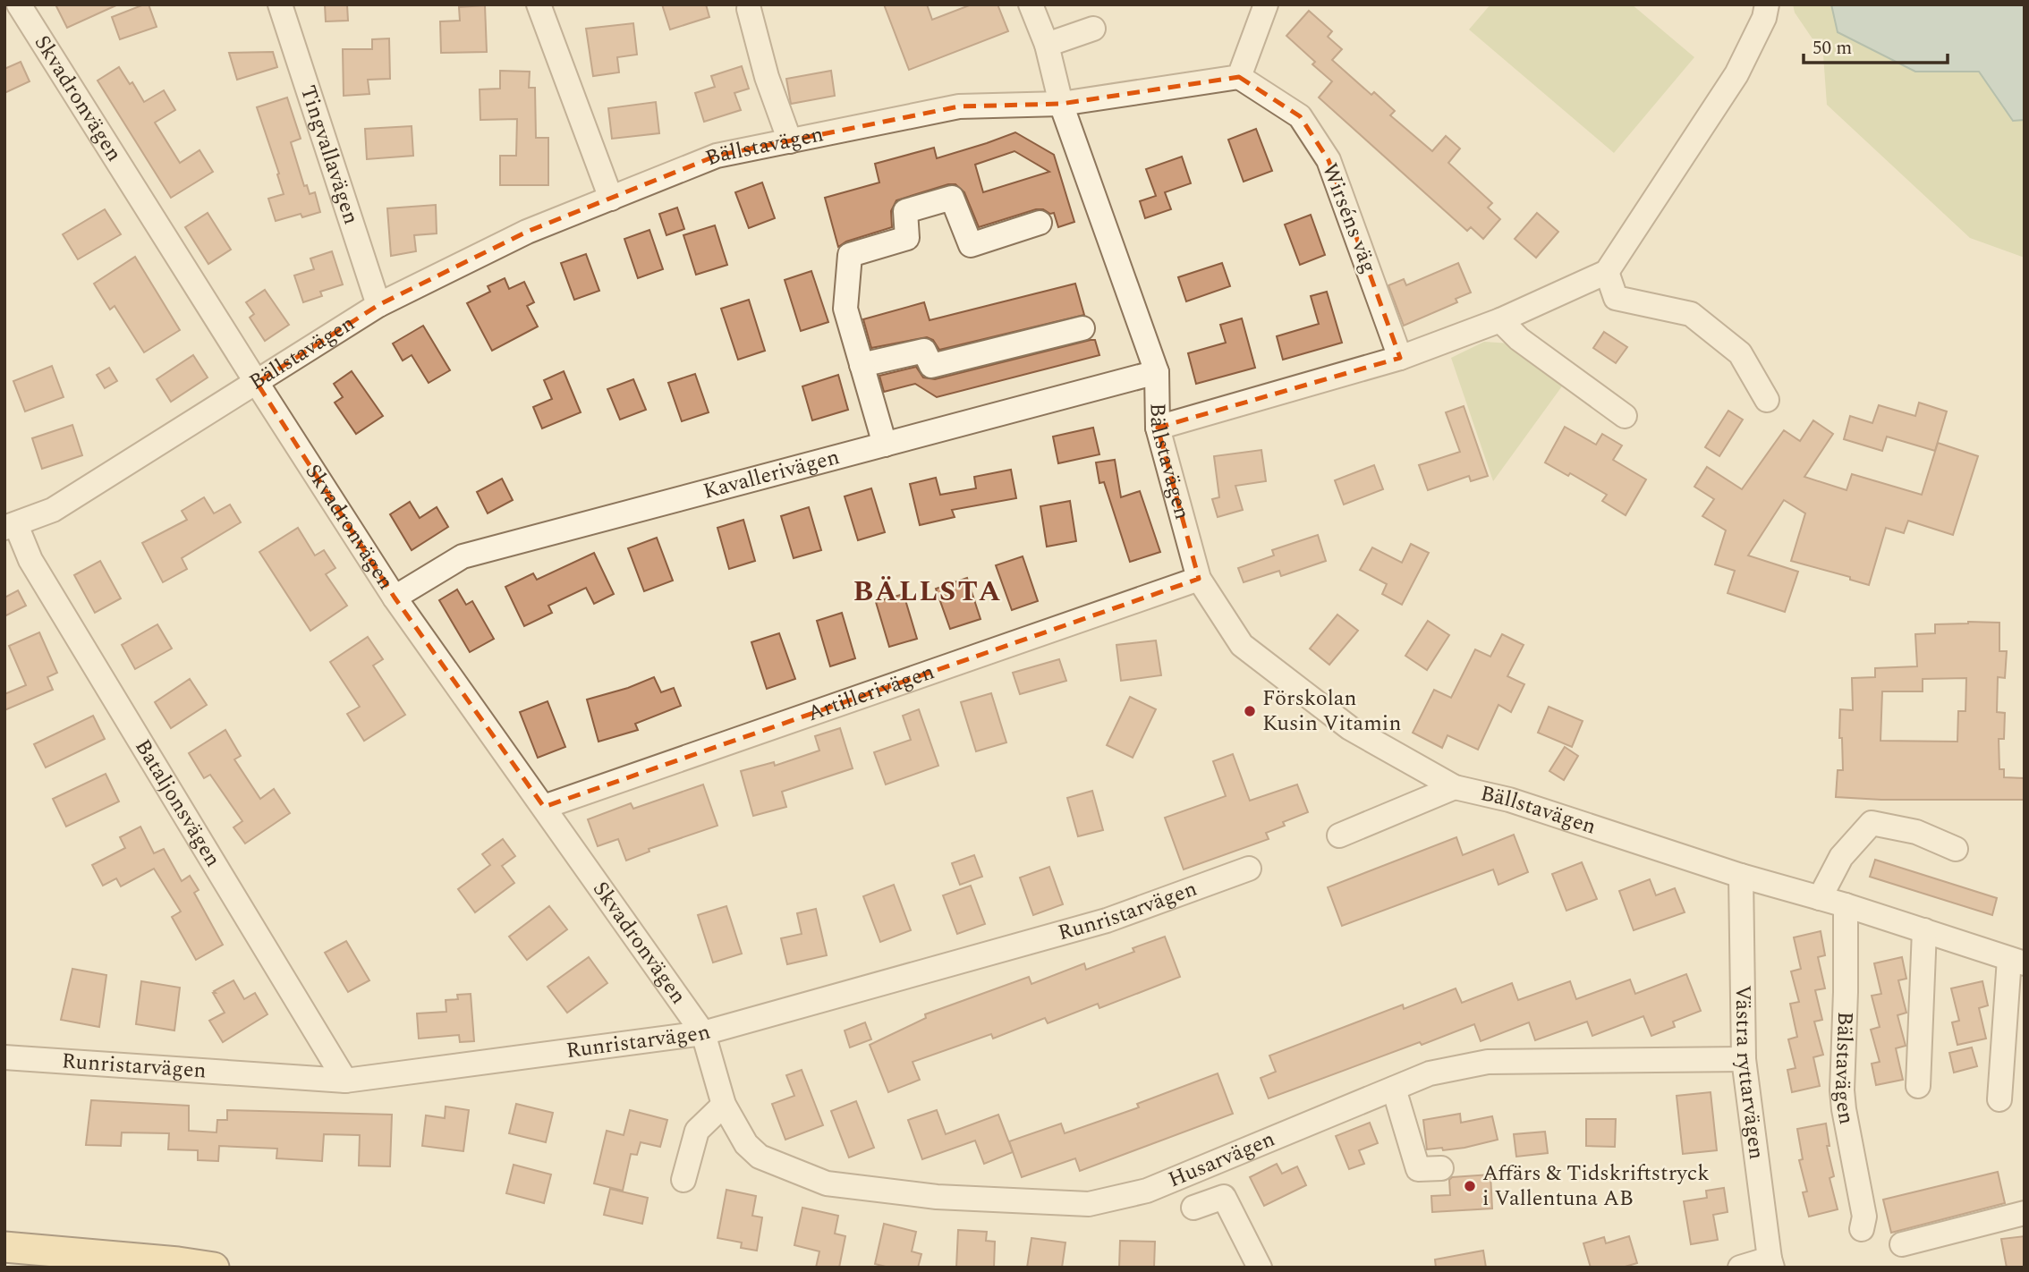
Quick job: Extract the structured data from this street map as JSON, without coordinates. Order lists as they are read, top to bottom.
{
  "streets": {
    "street": [
      "Skvadronvägen",
      "Bällstavägen",
      "Tingvallavägen",
      "Wirséns väg",
      "Kavallerivägen",
      "Artillerivägen",
      "Bataljonsvägen",
      "Runristarvägen",
      "Bälstavägen",
      "Västra ryttarvägen",
      "Husarvägen"
    ]
  },
  "crossings": [
    ["Skvadronvägen", "Bällstavägen"],
    ["Skvadronvägen", "Kavallerivägen"],
    ["Skvadronvägen", "Artillerivägen"],
    ["Skvadronvägen", "Runristarvägen"],
    ["Skvadronvägen", "Husarvägen"],
    ["Bällstavägen", "Tingvallavägen"],
    ["Bällstavägen", "Kavallerivägen"],
    ["Bällstavägen", "Artillerivägen"],
    ["Bällstavägen", "Bataljonsvägen"],
    ["Bällstavägen", "Bälstavägen"],
    ["Bällstavägen", "Västra ryttarvägen"],
    ["Bataljonsvägen", "Runristarvägen"],
    ["Runristarvägen", "Husarvägen"],
    ["Västra ryttarvägen", "Husarvägen"]
  ],
  "districts": ["BÄLLSTA"],
  "places": ["Förskolan Kusin Vitamin", "Affärs & Tidskriftstryck i Vallentuna AB"],
  "scale_bar": "50 m"
}
